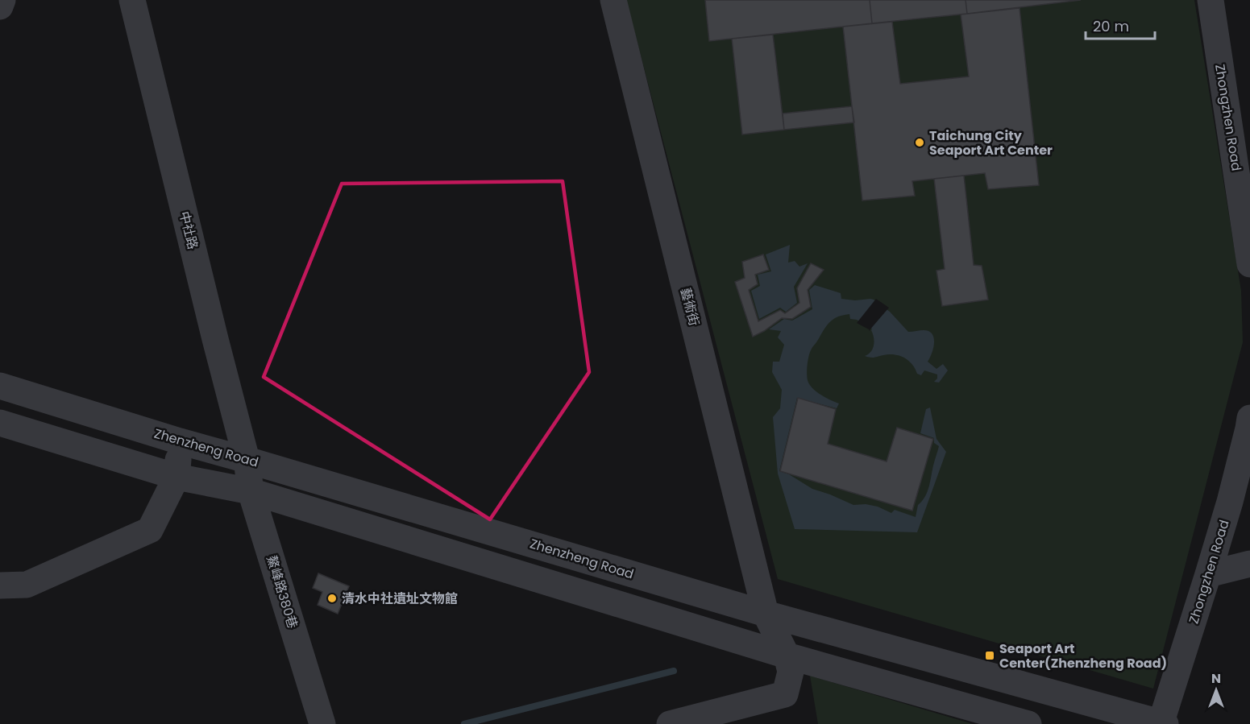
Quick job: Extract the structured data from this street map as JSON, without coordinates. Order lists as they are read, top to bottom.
{
  "streets": {
    "street": [
      "Zhongzhen Road",
      "中社路",
      "藝術街",
      "Zhenzheng Road",
      "鰲峰路380巷"
    ]
  },
  "crossings": [
    ["Zhongzhen Road", "Zhenzheng Road"],
    ["中社路", "Zhenzheng Road"],
    ["中社路", "鰲峰路380巷"],
    ["藝術街", "Zhenzheng Road"],
    ["Zhenzheng Road", "鰲峰路380巷"]
  ],
  "places": {
    "other": ["Taichung City Seaport Art Center", "清水中社遺址文物館"],
    "transit": ["Seaport Art Center(Zhenzheng Road)"]
  },
  "scale_bar": "20 m",
  "north": "top"
}
